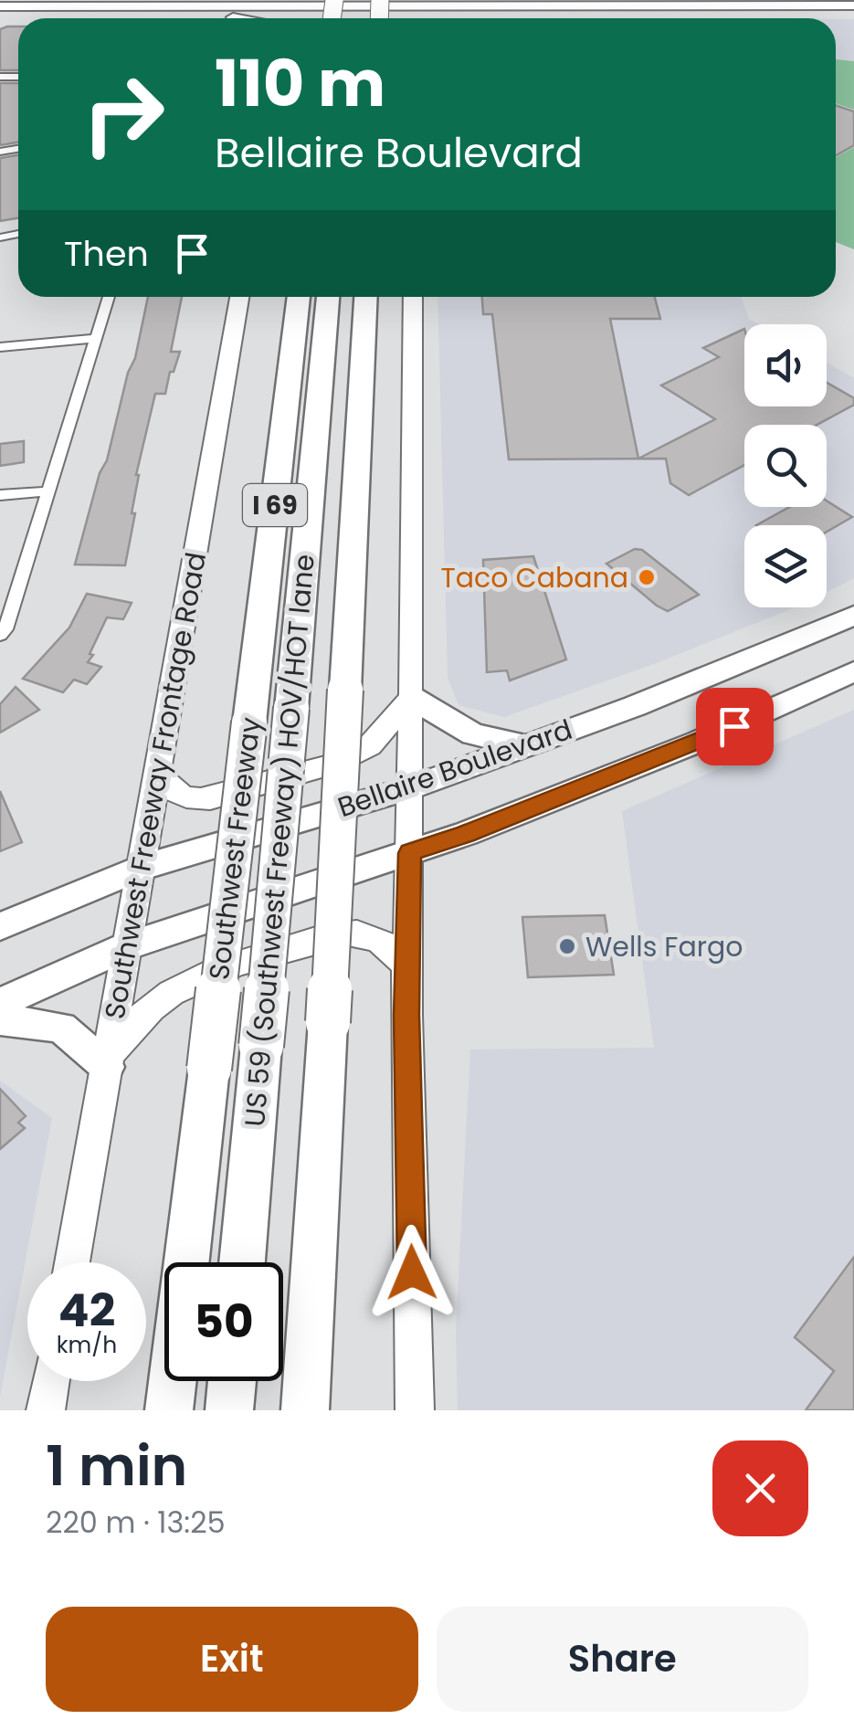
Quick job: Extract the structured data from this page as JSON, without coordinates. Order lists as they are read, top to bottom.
{
  "streets": {
    "highway": ["I 69", "US 59 (Southwest Freeway) HOV/HOT lane", "Southwest Freeway"],
    "main road": ["Bellaire Boulevard", "Southwest Freeway Frontage Road"]
  },
  "crossings": [
    ["Bellaire Boulevard", "Southwest Freeway Frontage Road"]
  ],
  "places": ["Taco Cabana", "Wells Fargo"],
  "page": {
    "turn": ["110 m", "Bellaire Boulevard"],
    "then": "Then",
    "speed": "42 km/h",
    "limit": "50",
    "heading": ["1 min", "220 m · 13:25"],
    "buttons": ["Exit", "Share"]
  }
}
